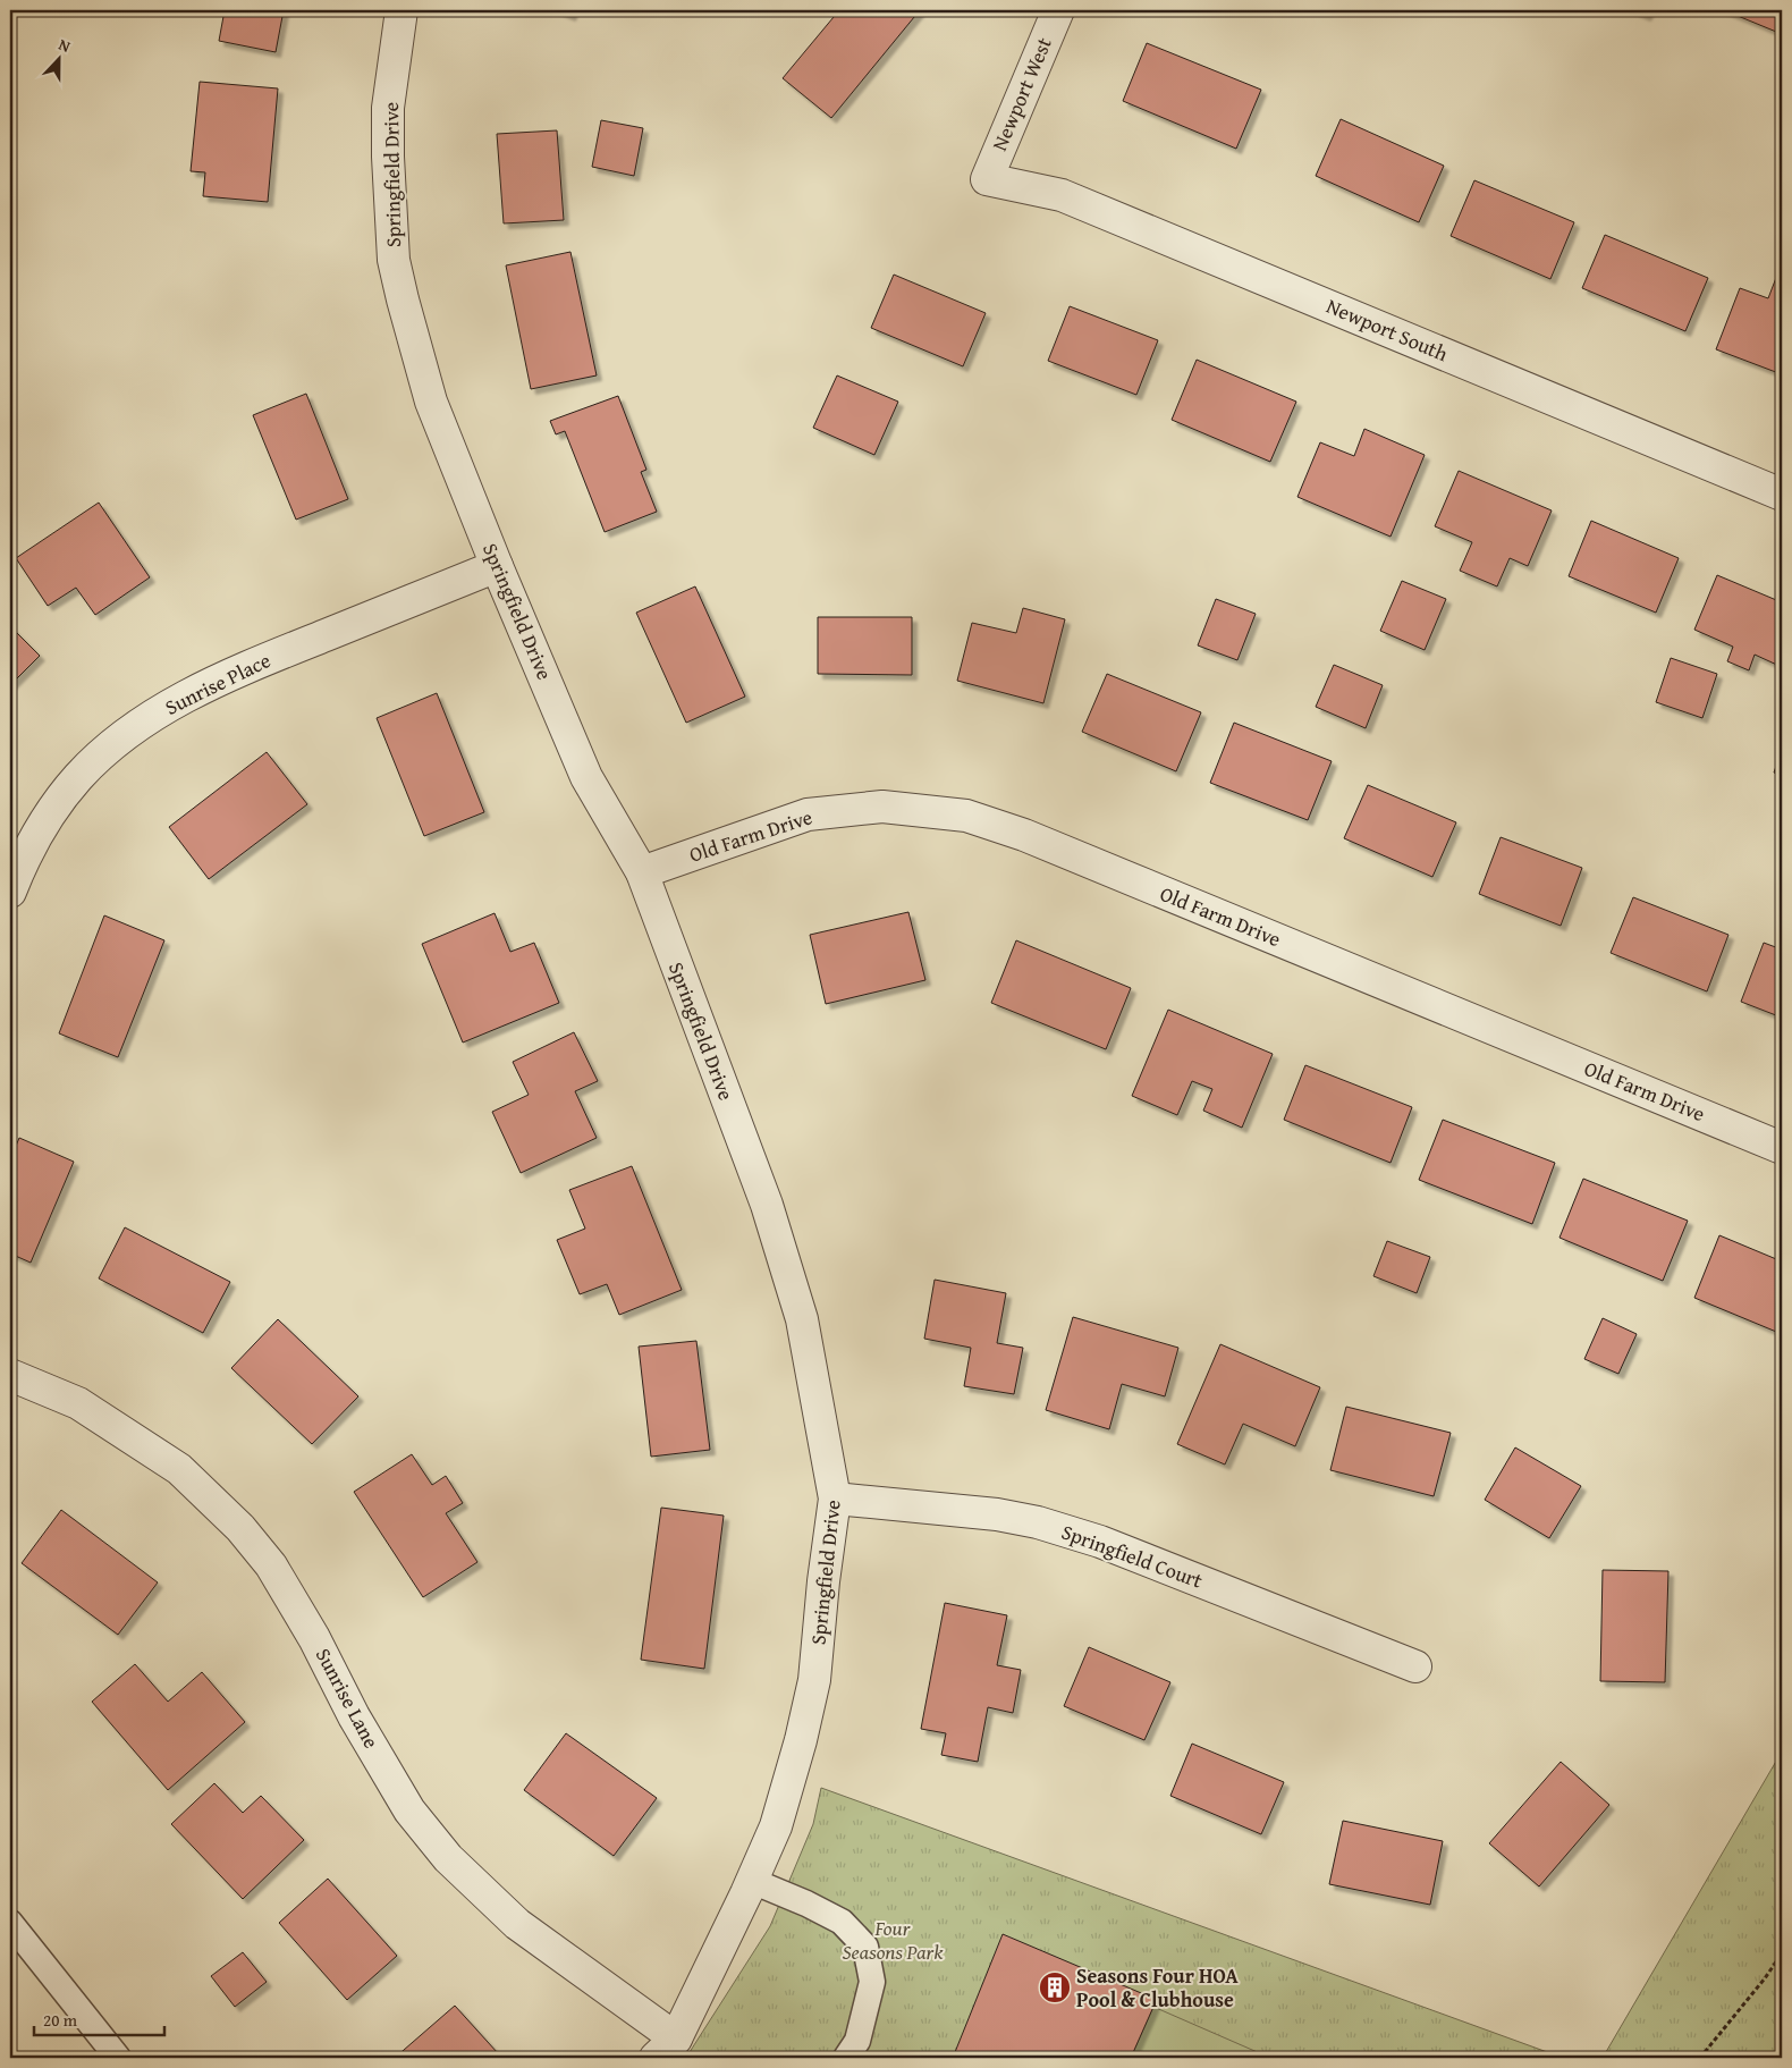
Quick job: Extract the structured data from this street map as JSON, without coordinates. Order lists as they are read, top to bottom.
{
  "streets": {
    "street": [
      "Newport West",
      "Springfield Drive",
      "Newport South",
      "Sunrise Place",
      "Old Farm Drive",
      "Springfield Court",
      "Sunrise Lane"
    ]
  },
  "crossings": [
    ["Newport West", "Newport South"],
    ["Springfield Drive", "Sunrise Place"],
    ["Springfield Drive", "Old Farm Drive"],
    ["Springfield Drive", "Springfield Court"],
    ["Springfield Drive", "Sunrise Lane"]
  ],
  "parks": ["Four Seasons Park"],
  "places": {
    "building": ["Seasons Four HOA Pool & Clubhouse"]
  },
  "scale_bar": "20 m",
  "north": "top"
}
